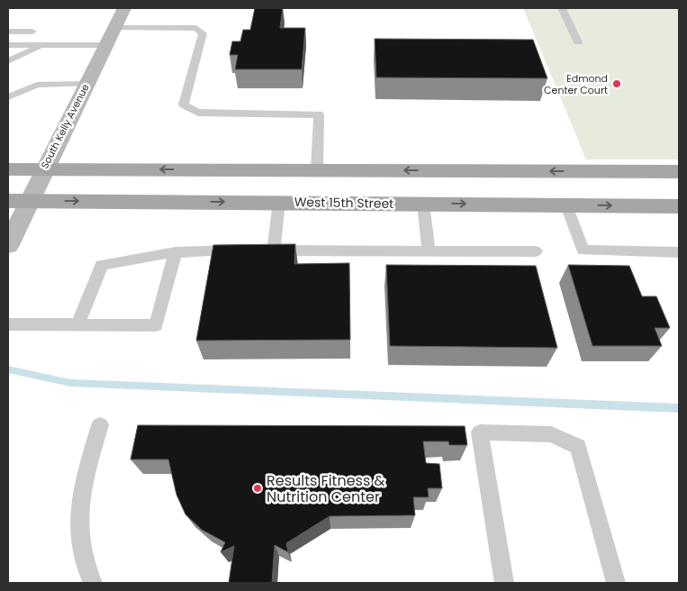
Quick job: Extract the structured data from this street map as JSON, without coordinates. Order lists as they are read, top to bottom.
{
  "streets": {
    "main road": ["South Kelly Avenue", "West 15th Street"]
  },
  "crossings": [
    ["South Kelly Avenue", "West 15th Street"]
  ],
  "places": ["Edmond Center Court", "Results Fitness & Nutrition Center"]
}
